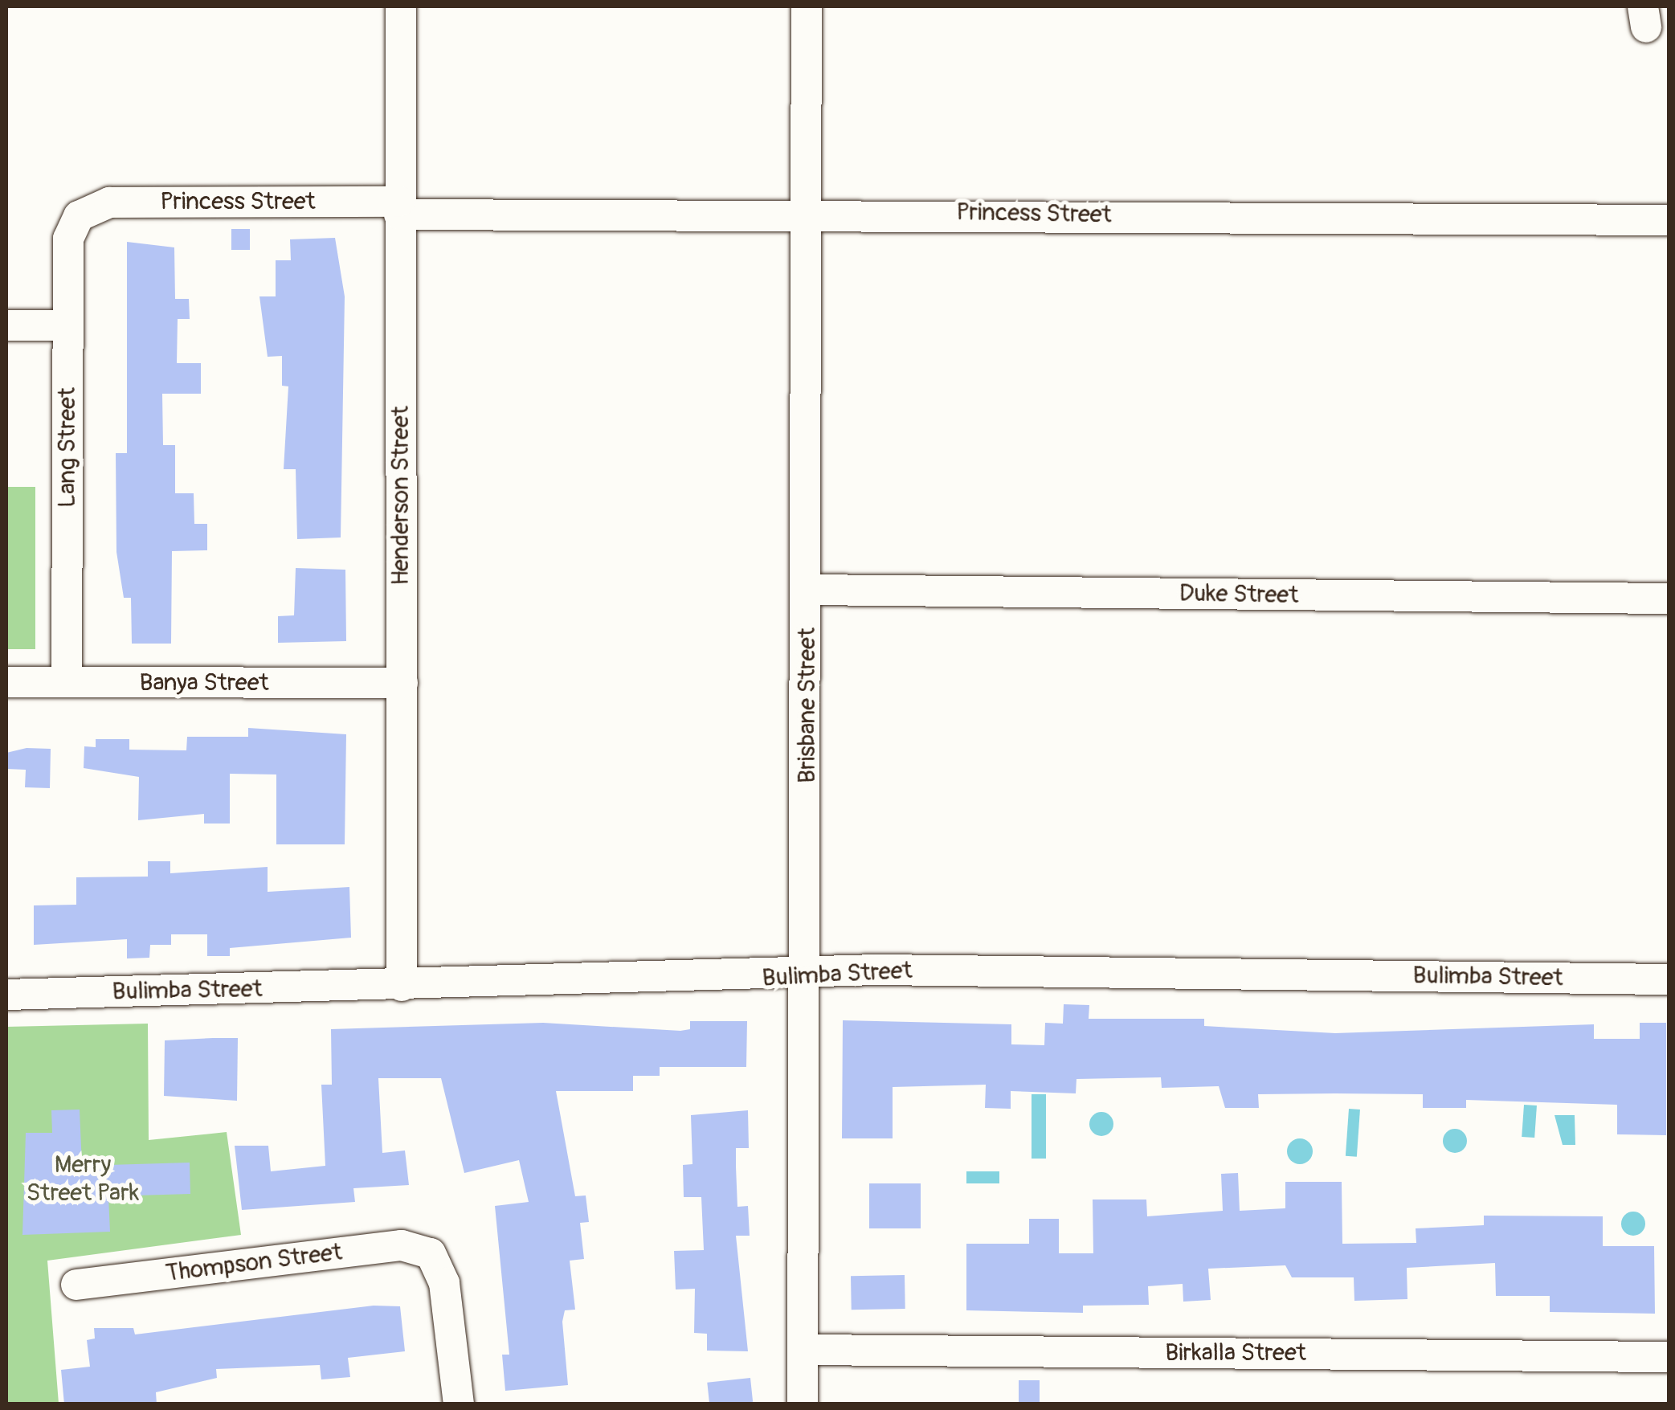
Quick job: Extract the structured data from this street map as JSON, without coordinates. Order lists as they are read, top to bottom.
{
  "streets": {
    "street": [
      "Princess Street",
      "Lang Street",
      "Henderson Street",
      "Duke Street",
      "Banya Street",
      "Brisbane Street",
      "Bulimba Street",
      "Thompson Street",
      "Birkalla Street"
    ]
  },
  "crossings": [
    ["Princess Street", "Lang Street"],
    ["Princess Street", "Henderson Street"],
    ["Princess Street", "Brisbane Street"],
    ["Lang Street", "Banya Street"],
    ["Henderson Street", "Banya Street"],
    ["Henderson Street", "Bulimba Street"],
    ["Duke Street", "Brisbane Street"],
    ["Brisbane Street", "Bulimba Street"],
    ["Brisbane Street", "Birkalla Street"]
  ],
  "parks": ["Merry Street Park"]
}
